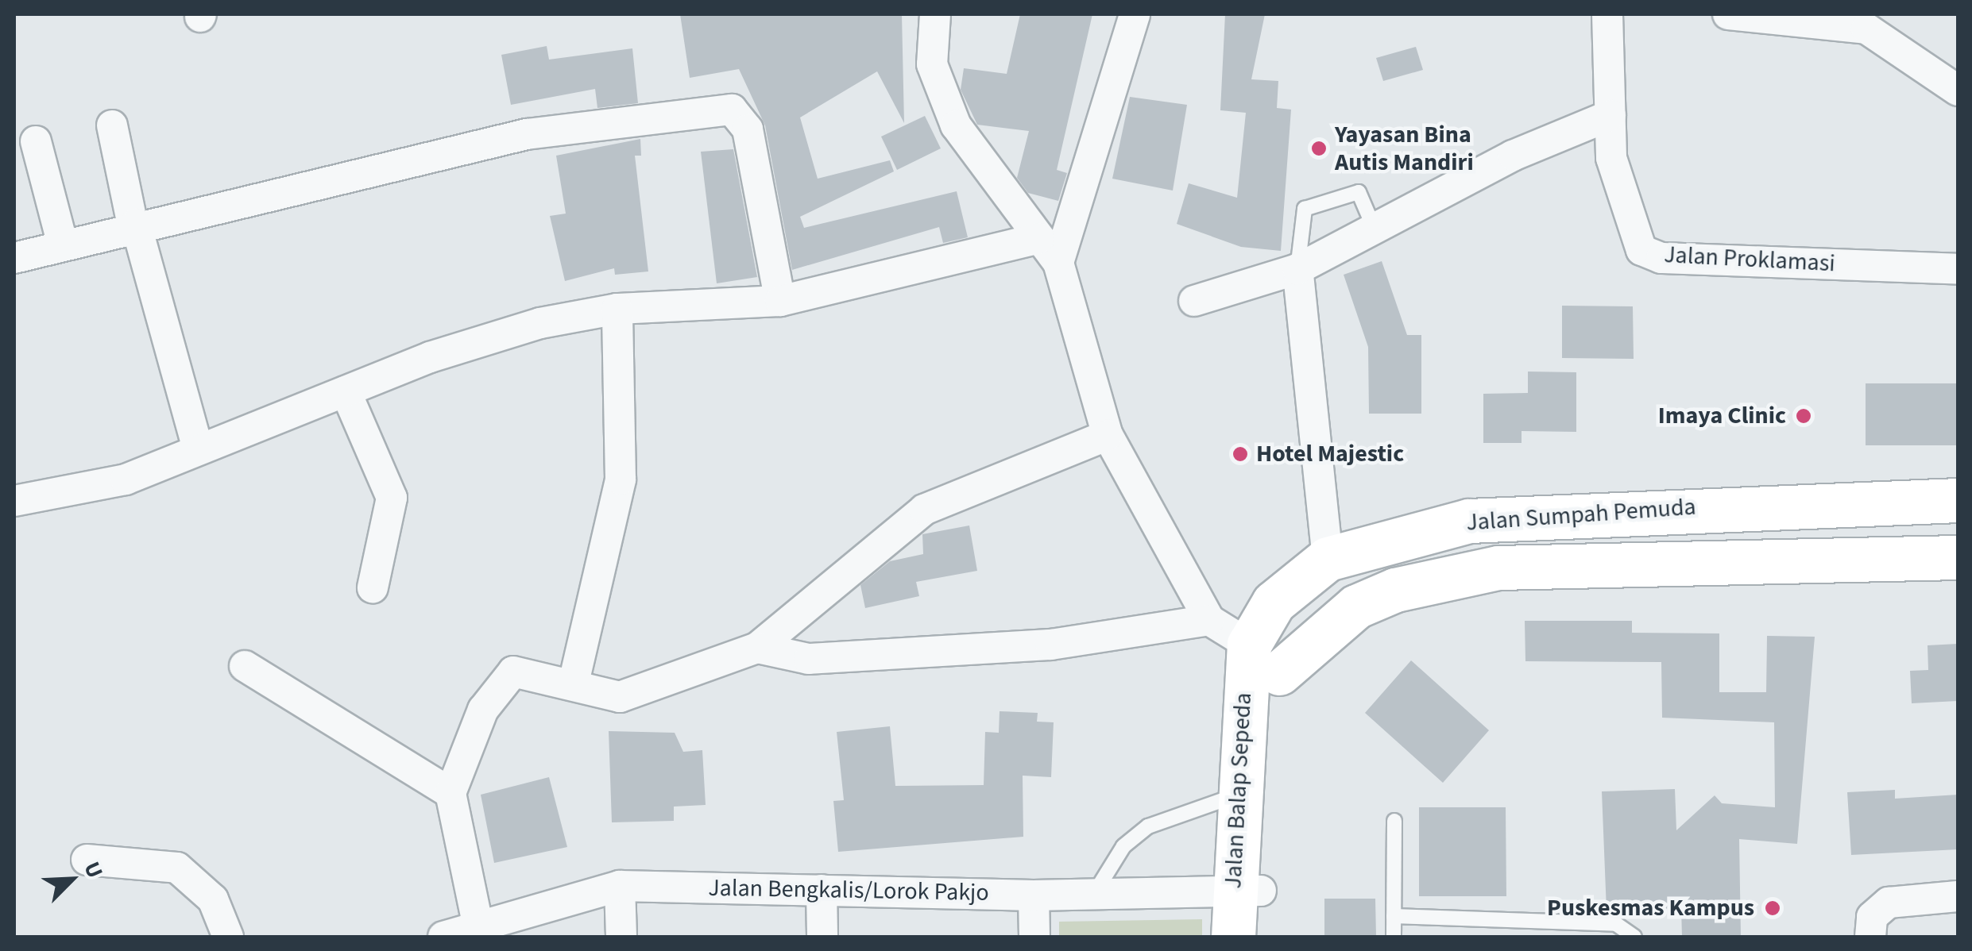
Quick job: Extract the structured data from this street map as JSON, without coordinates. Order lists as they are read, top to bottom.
{
  "streets": {
    "main road": ["Jalan Sumpah Pemuda", "Jalan Balap Sepeda"],
    "street": ["Jalan Proklamasi", "Jalan Bengkalis/Lorok Pakjo"]
  },
  "crossings": [
    ["Jalan Sumpah Pemuda", "Jalan Balap Sepeda"],
    ["Jalan Balap Sepeda", "Jalan Bengkalis/Lorok Pakjo"]
  ],
  "places": [
    "Yayasan Bina Autis Mandiri",
    "Imaya Clinic",
    "Hotel Majestic",
    "Puskesmas Kampus"
  ],
  "north": "top right"
}
